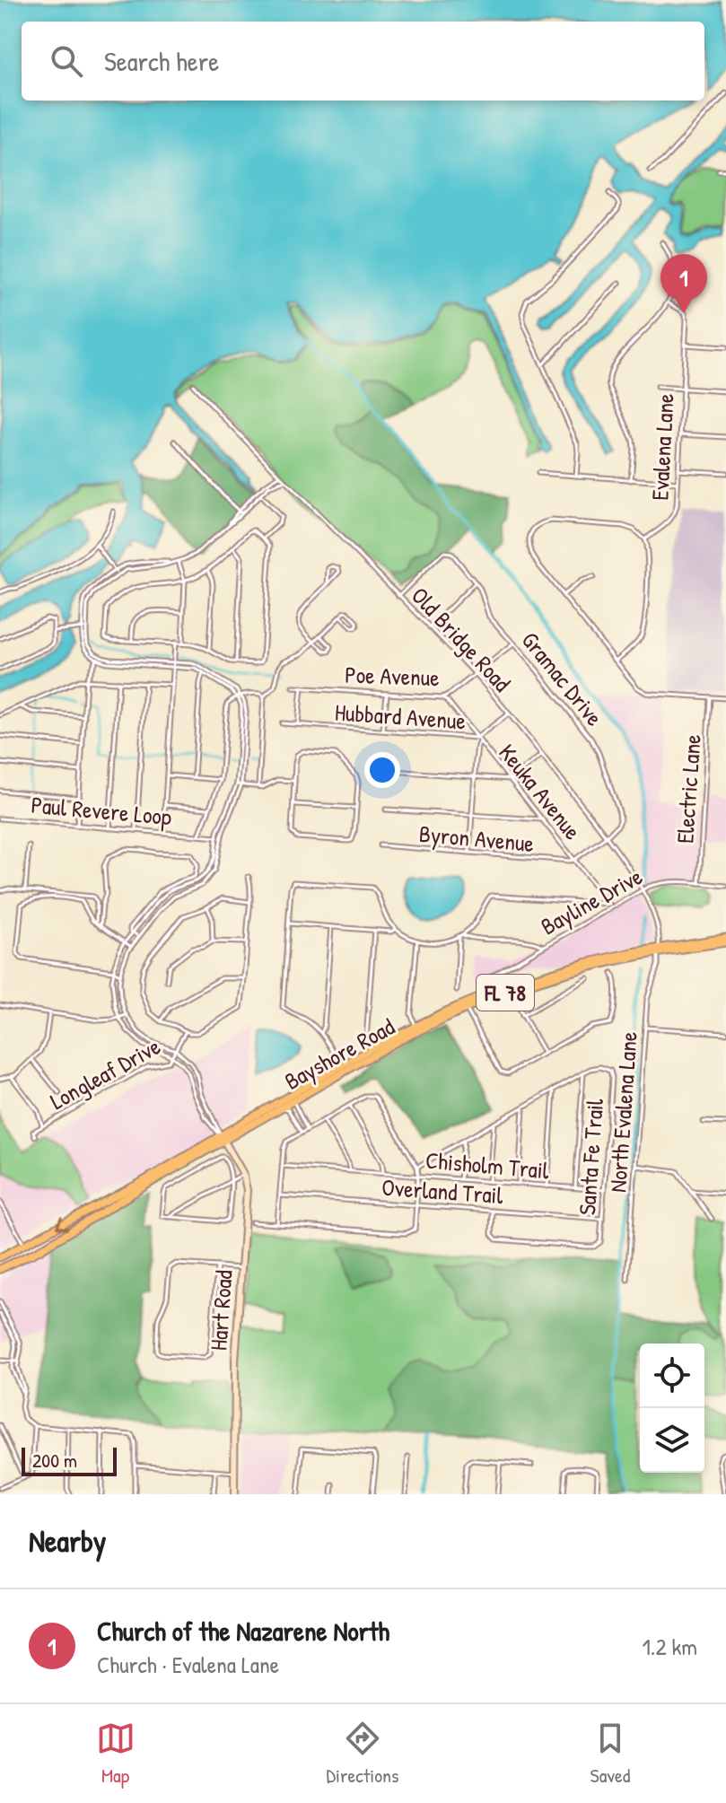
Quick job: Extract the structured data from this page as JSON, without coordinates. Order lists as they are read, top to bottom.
{
  "streets": {
    "main road": ["FL 78", "Bayshore Road"],
    "street": [
      "Evalena Lane",
      "Old Bridge Road",
      "Poe Avenue",
      "Gramac Drive",
      "Hubbard Avenue",
      "Electric Lane",
      "Keuka Avenue",
      "Paul Revere Loop",
      "Byron Avenue",
      "Bayline Drive",
      "Longleaf Drive",
      "North Evalena Lane",
      "Santa Fe Trail",
      "Chisholm Trail",
      "Overland Trail",
      "Hart Road"
    ]
  },
  "crossings": [
    ["Old Bridge Road", "Poe Avenue"],
    ["Old Bridge Road", "Gramac Drive"],
    ["Old Bridge Road", "Hubbard Avenue"],
    ["Old Bridge Road", "Bayline Drive"],
    ["Old Bridge Road", "Bayshore Road"],
    ["Old Bridge Road", "North Evalena Lane"],
    ["Poe Avenue", "Gramac Drive"],
    ["Poe Avenue", "Keuka Avenue"],
    ["Hubbard Avenue", "Keuka Avenue"],
    ["Electric Lane", "Bayline Drive"],
    ["Keuka Avenue", "Byron Avenue"],
    ["Keuka Avenue", "Bayline Drive"],
    ["Bayshore Road", "North Evalena Lane"],
    ["Bayshore Road", "Hart Road"],
    ["Santa Fe Trail", "Chisholm Trail"],
    ["Santa Fe Trail", "Overland Trail"]
  ],
  "scale_bar": "200 m",
  "page": {
    "search": "Search here",
    "pins": "1",
    "scale": "200 m",
    "heading": "Nearby",
    "list": [
      {
        "mark": "1",
        "name": "Church of the Nazarene North",
        "note": "Church · Evalena Lane",
        "value": "1.2 km"
      }
    ],
    "nav": ["Map", "Directions", "Saved"]
  }
}
